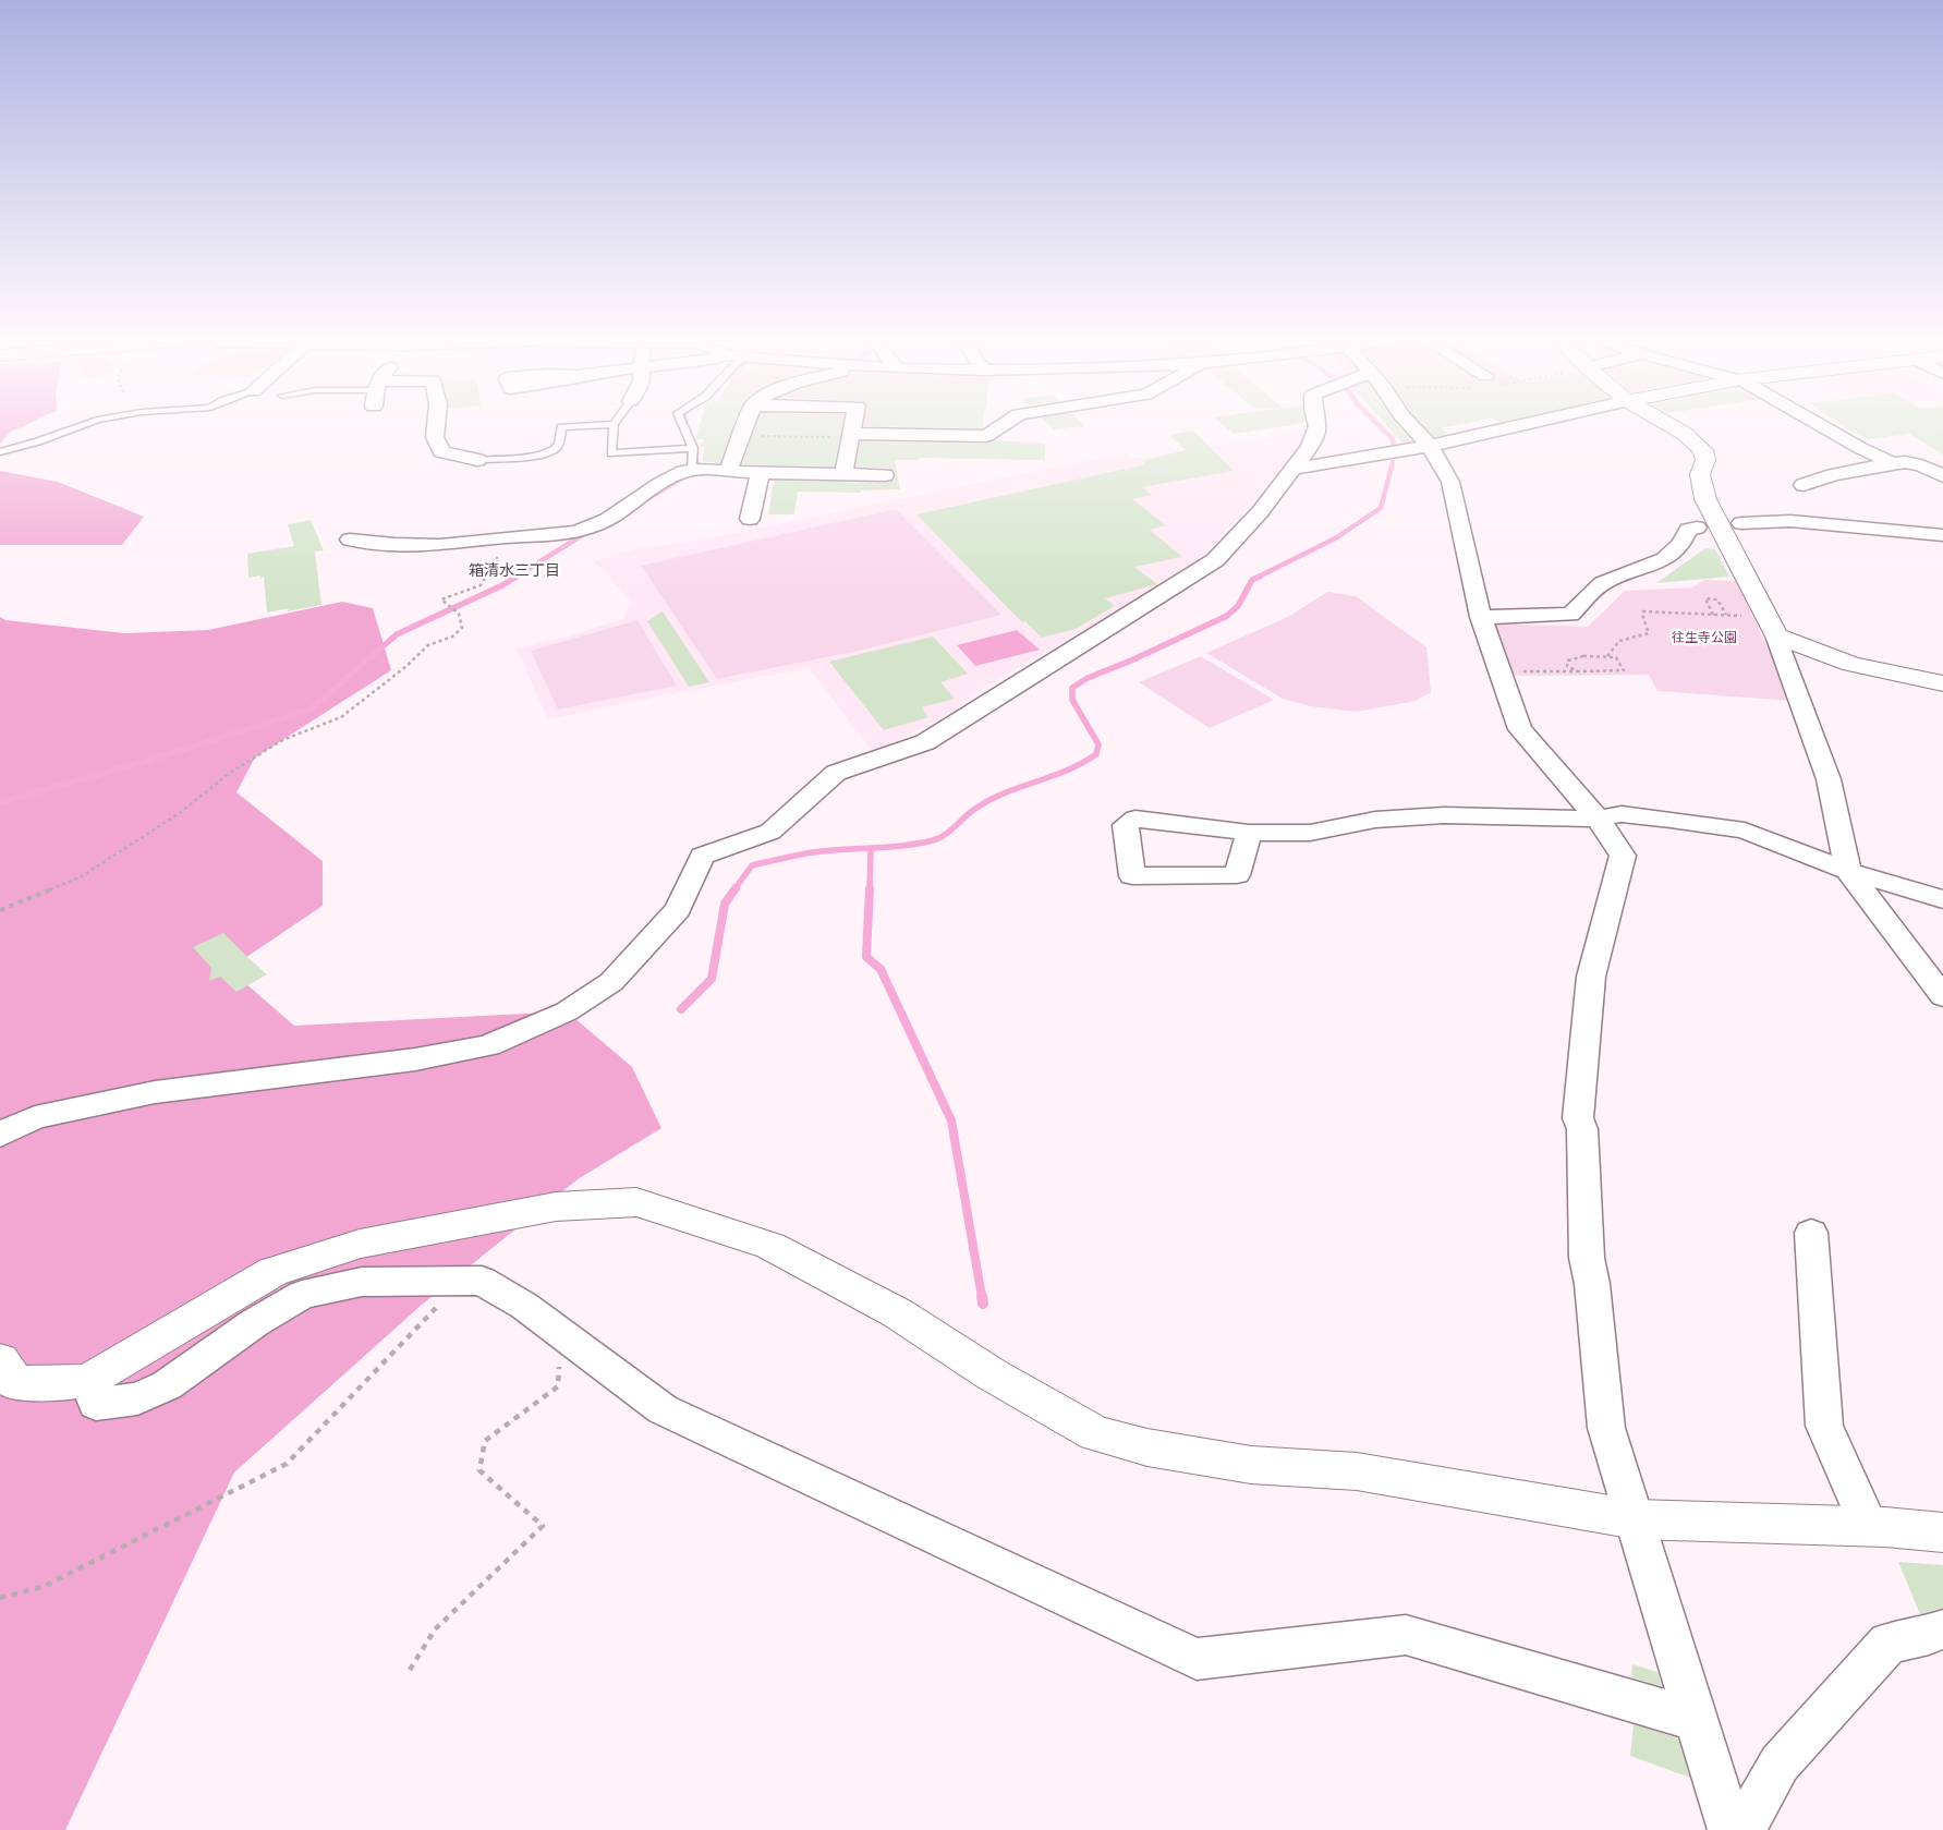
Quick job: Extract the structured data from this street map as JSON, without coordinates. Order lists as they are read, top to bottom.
{
  "districts": ["箱清水三丁目"],
  "parks": ["往生寺公園"]
}
